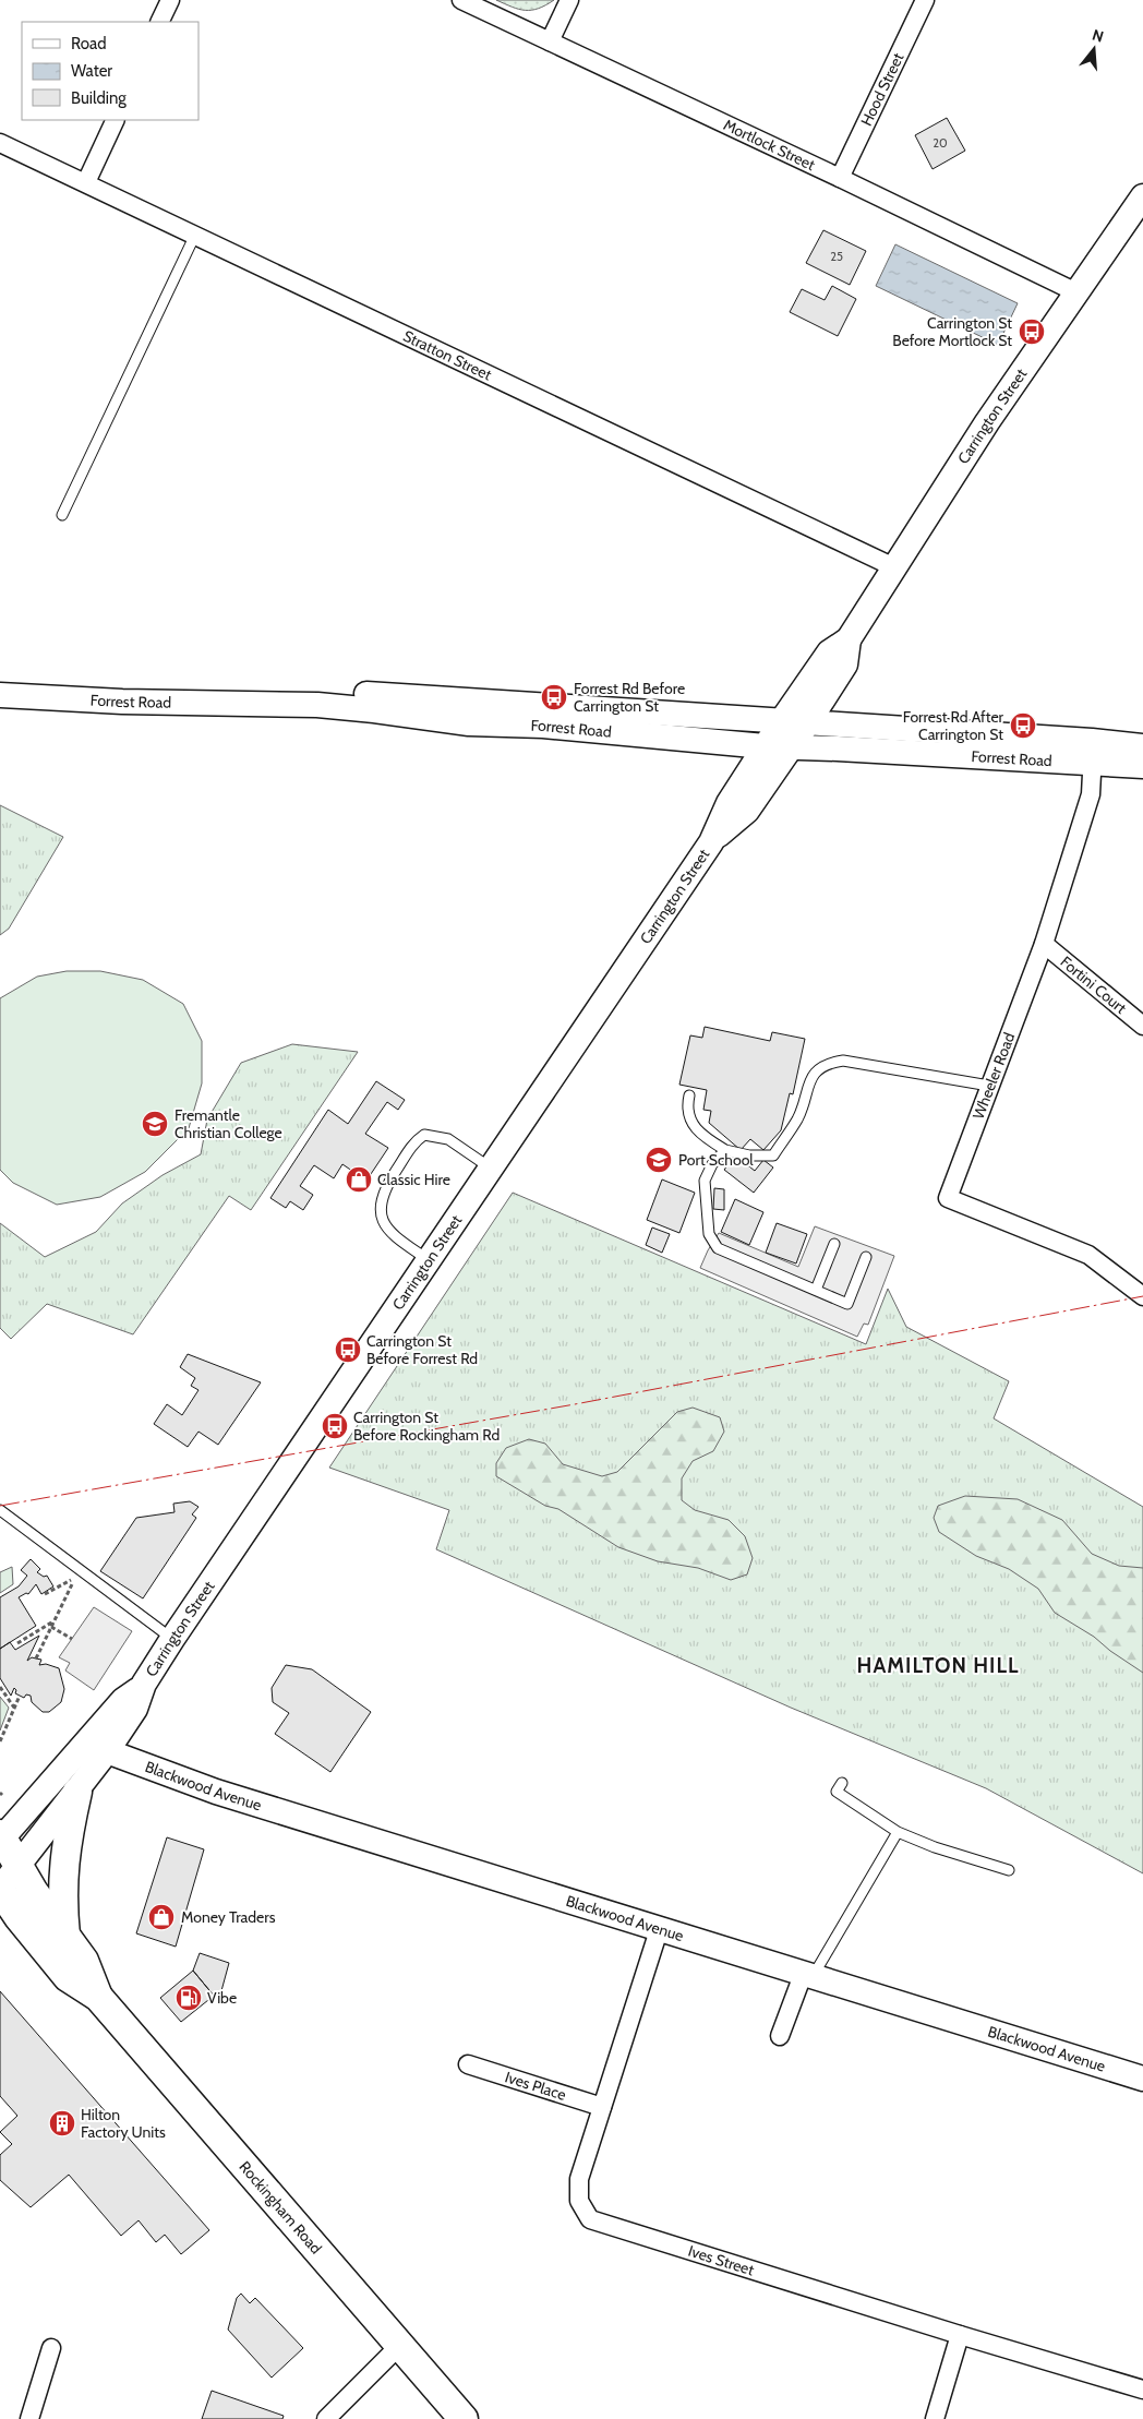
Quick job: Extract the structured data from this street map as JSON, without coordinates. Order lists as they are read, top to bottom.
{
  "streets": {
    "main road": [
      "Carrington Street",
      "Forrest Road",
      "Blackwood Avenue",
      "Rockingham Road"
    ],
    "street": [
      "Hood Street",
      "Mortlock Street",
      "Stratton Street",
      "Fortini Court",
      "Wheeler Road",
      "Ives Place",
      "Ives Street"
    ]
  },
  "crossings": [
    ["Hood Street", "Mortlock Street"],
    ["Mortlock Street", "Carrington Street"],
    ["Stratton Street", "Carrington Street"],
    ["Carrington Street", "Forrest Road"],
    ["Carrington Street", "Blackwood Avenue"],
    ["Carrington Street", "Rockingham Road"],
    ["Forrest Road", "Wheeler Road"],
    ["Fortini Court", "Wheeler Road"],
    ["Blackwood Avenue", "Ives Street"],
    ["Ives Place", "Ives Street"]
  ],
  "districts": ["HAMILTON HILL"],
  "places": {
    "bus stop": [
      "Carrington St Before Mortlock St",
      "Forrest Rd Before Carrington St",
      "Forrest Rd After Carrington St",
      "Carrington St Before Forrest Rd",
      "Carrington St Before Rockingham Rd"
    ],
    "school or university": ["Fremantle Christian College", "Port School"],
    "shop": ["Classic Hire", "Money Traders"],
    "fuel station": ["Vibe"],
    "building": ["Hilton Factory Units"]
  },
  "house_numbers": ["20", "25"],
  "legend": ["Road", "Water", "Building"],
  "north": "top"
}
